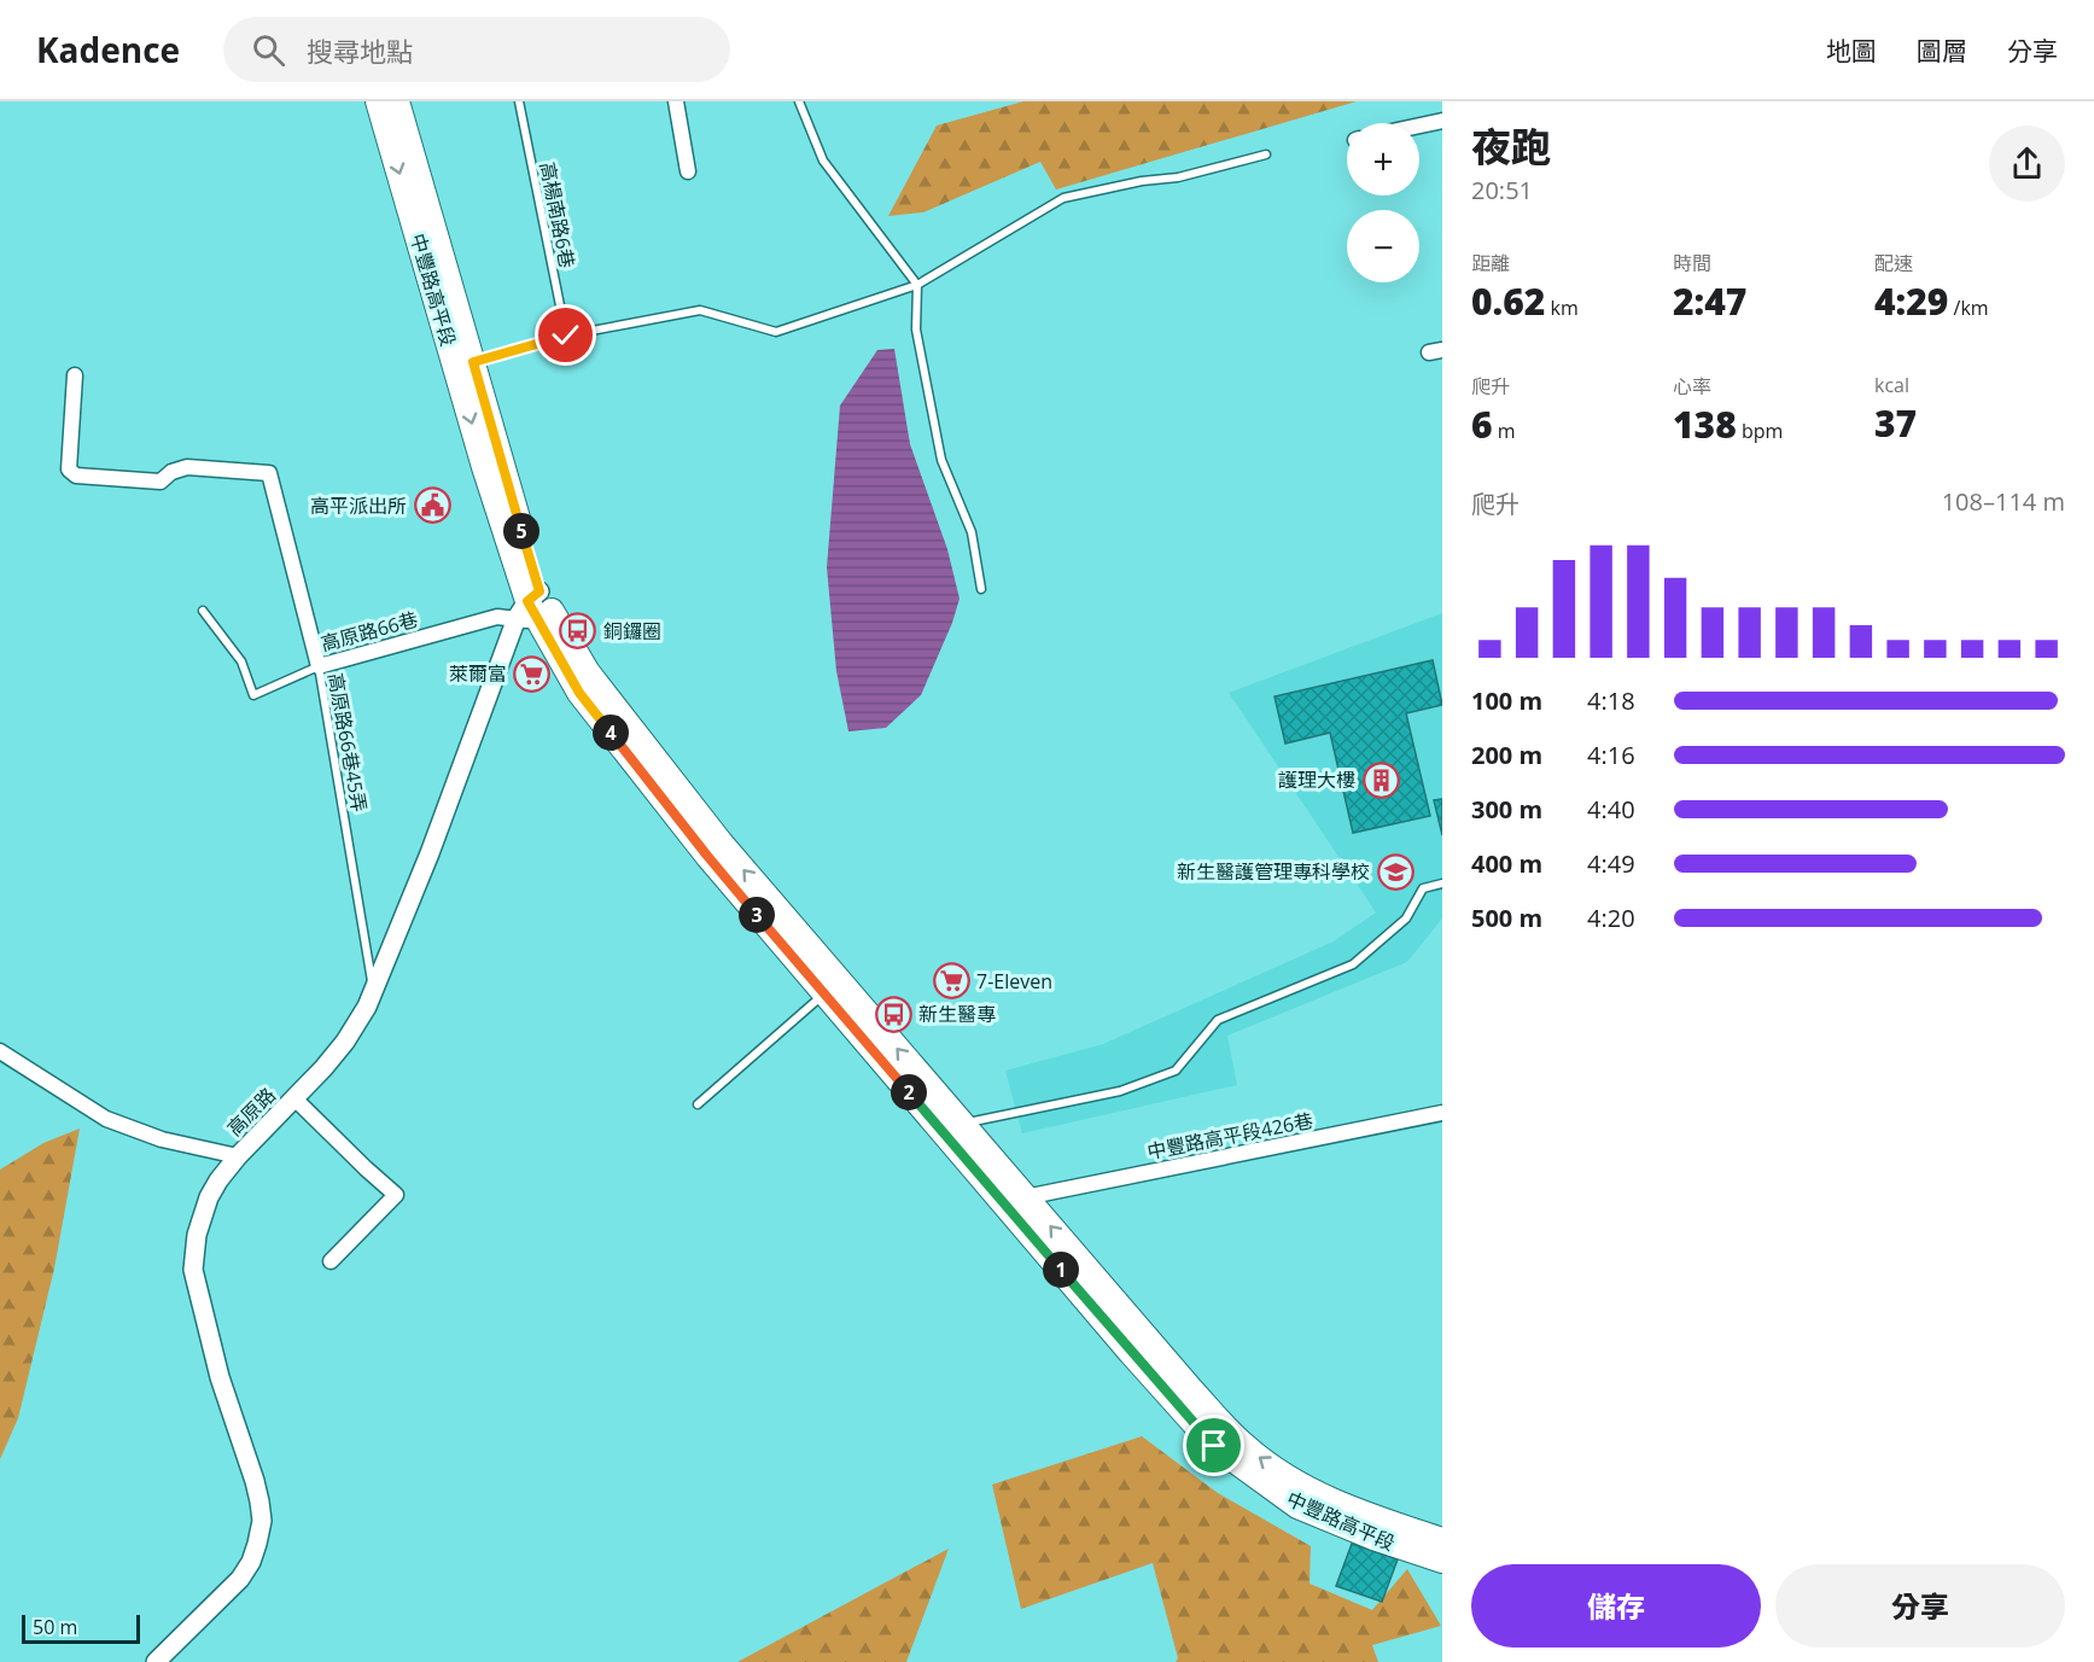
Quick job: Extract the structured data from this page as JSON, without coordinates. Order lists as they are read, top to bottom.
{
  "streets": {
    "main road": ["中豐路高平段"],
    "street": ["高原路66巷", "高原路", "中豐路高平段426巷"],
    "lane": ["高楊南路6巷", "高原路66巷45弄"]
  },
  "crossings": [
    ["中豐路高平段", "高原路66巷"],
    ["中豐路高平段", "高原路"],
    ["中豐路高平段", "中豐路高平段426巷"],
    ["高原路66巷", "高原路66巷45弄"],
    ["高原路66巷", "高原路"],
    ["高原路66巷45弄", "高原路"]
  ],
  "places": {
    "public building": ["高平派出所"],
    "bus stop": ["銅鑼圈", "新生醫專"],
    "supermarket": ["萊爾富", "7-Eleven"],
    "building": ["護理大樓"],
    "school or university": ["新生醫護管理專科學校"]
  },
  "scale_bar": "50 m",
  "page": {
    "header": "Kadence",
    "search": "搜尋地點",
    "nav": ["地圖", "圖層", "分享"],
    "heading": ["夜跑", "20:51"],
    "map_buttons": ["+", "−"],
    "stats": [
      ["距離", "0.62 km"],
      ["時間", "2:47"],
      ["配速", "4:29 /km"],
      ["爬升", "6 m"],
      ["心率", "138 bpm"],
      ["kcal", "37"]
    ],
    "chart": ["爬升", "108–114 m"],
    "pins": [
      "5",
      "4",
      "3",
      "2",
      "1"
    ],
    "list": [
      {
        "name": "100 m",
        "note": "4:18"
      },
      {
        "name": "200 m",
        "note": "4:16"
      },
      {
        "name": "300 m",
        "note": "4:40"
      },
      {
        "name": "400 m",
        "note": "4:49"
      },
      {
        "name": "500 m",
        "note": "4:20"
      }
    ],
    "buttons": ["儲存", "分享"],
    "scale": "50 m"
  }
}
